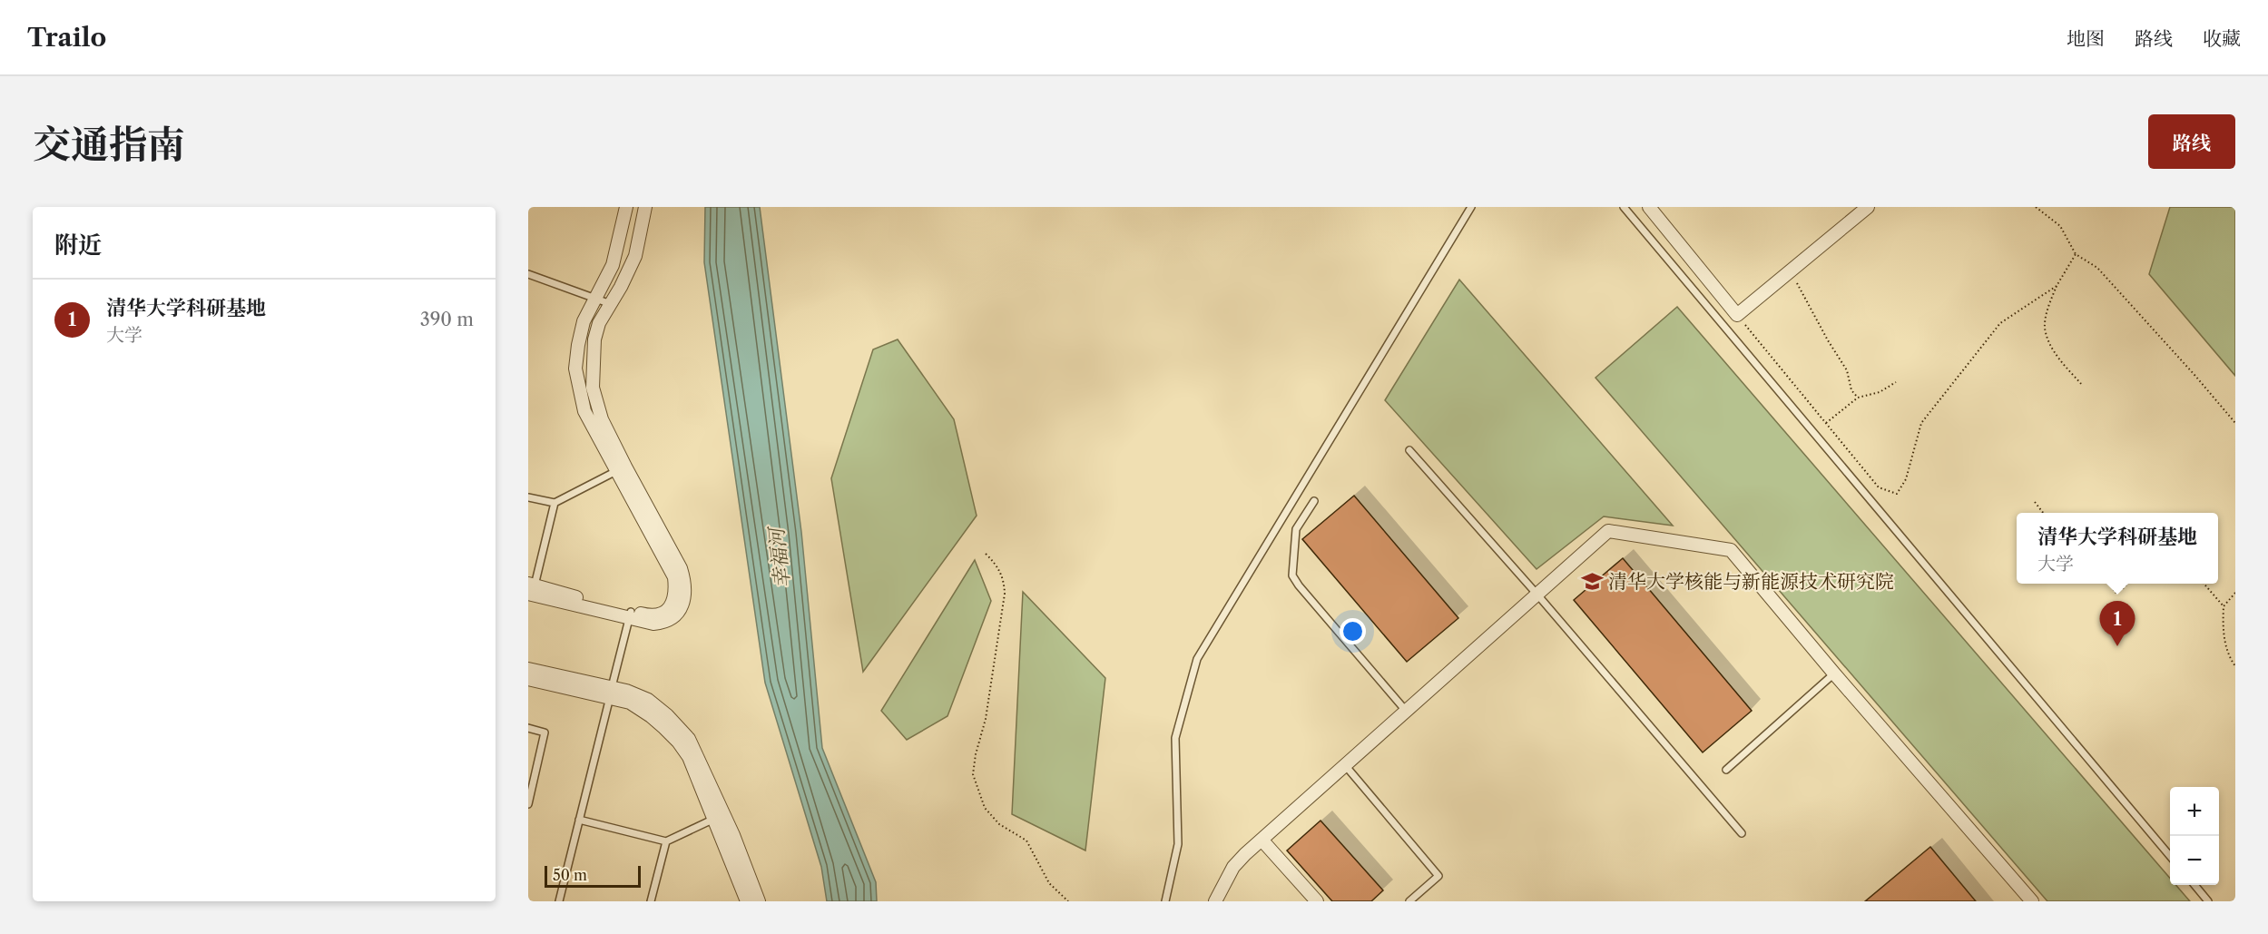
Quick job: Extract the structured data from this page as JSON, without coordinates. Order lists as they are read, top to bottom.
{
  "water": ["幸福河"],
  "places": {
    "school or university": ["清华大学核能与新能源技术研究院"]
  },
  "scale_bar": "50 m",
  "page": {
    "header": "Trailo",
    "nav": ["地图", "路线", "收藏"],
    "title": "交通指南",
    "buttons": "路线",
    "heading": "附近",
    "list": [
      {
        "mark": "1",
        "name": "清华大学科研基地",
        "note": "大学",
        "value": "390 m"
      }
    ],
    "popup": ["清华大学科研基地", "大学"],
    "pins": "1",
    "map_buttons": ["+", "−"],
    "scale": "50 m"
  }
}
